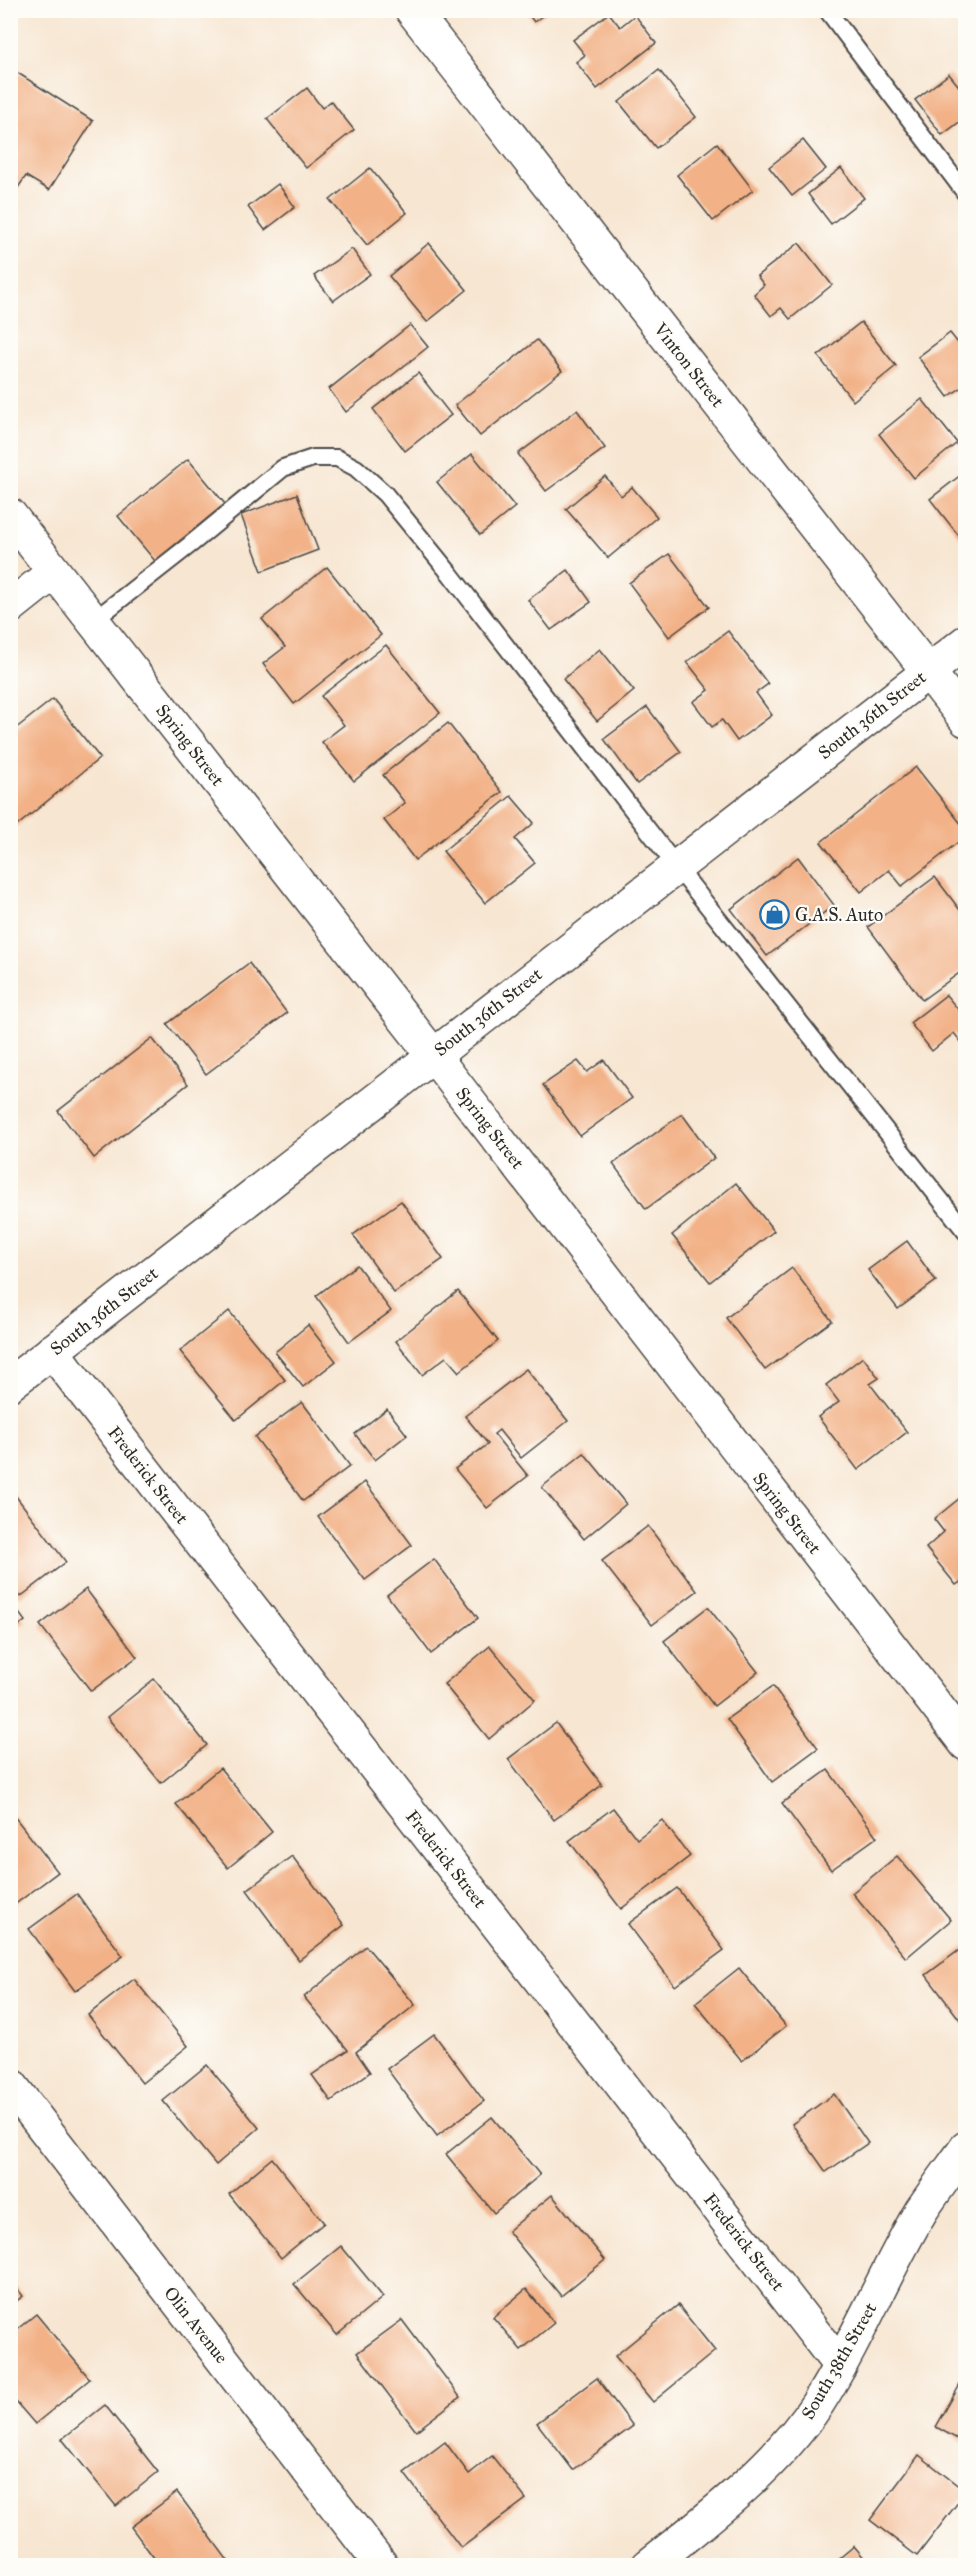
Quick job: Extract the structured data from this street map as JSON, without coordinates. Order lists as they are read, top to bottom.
{
  "streets": {
    "street": [
      "Vinton Street",
      "South 36th Street",
      "Spring Street",
      "Frederick Street",
      "Olin Avenue",
      "South 38th Street"
    ]
  },
  "crossings": [
    ["Vinton Street", "South 36th Street"],
    ["South 36th Street", "Spring Street"],
    ["South 36th Street", "Frederick Street"],
    ["Frederick Street", "South 38th Street"]
  ],
  "places": {
    "shop": ["G.A.S. Auto"]
  }
}
